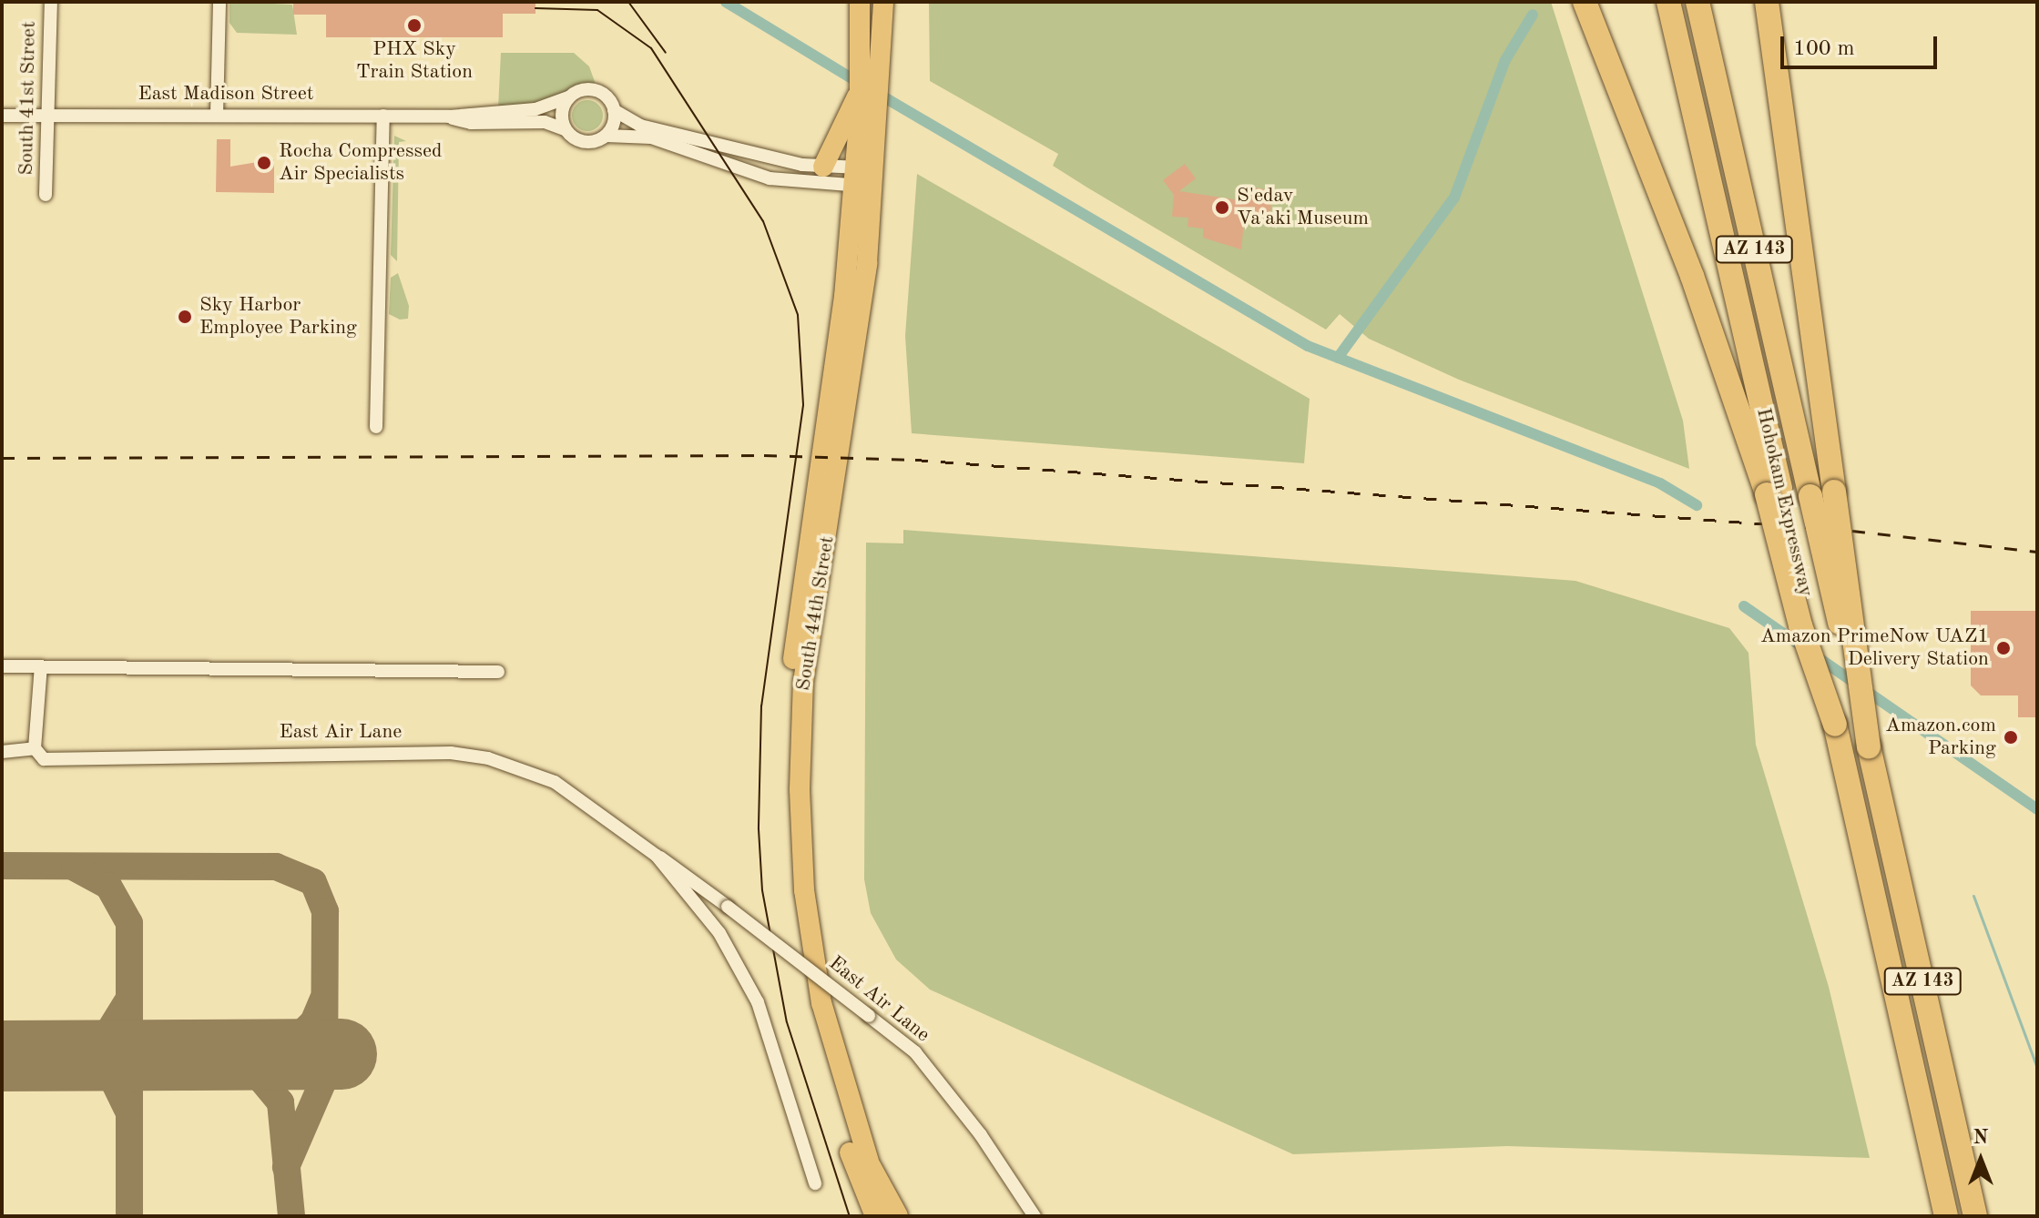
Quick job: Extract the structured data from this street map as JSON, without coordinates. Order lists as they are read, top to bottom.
{
  "streets": {
    "highway": ["AZ 143", "Hohokam Expressway"],
    "main road": ["South 44th Street"],
    "street": ["East Madison Street", "South 41st Street", "East Air Lane"]
  },
  "crossings": [
    ["East Madison Street", "South 41st Street"]
  ],
  "places": [
    "PHX Sky Train Station",
    "Rocha Compressed Air Specialists",
    "S'edav Va'aki Museum",
    "Sky Harbor Employee Parking",
    "Amazon PrimeNow UAZ1 Delivery Station",
    "Amazon.com Parking"
  ],
  "scale_bar": "100 m",
  "north": "top"
}
